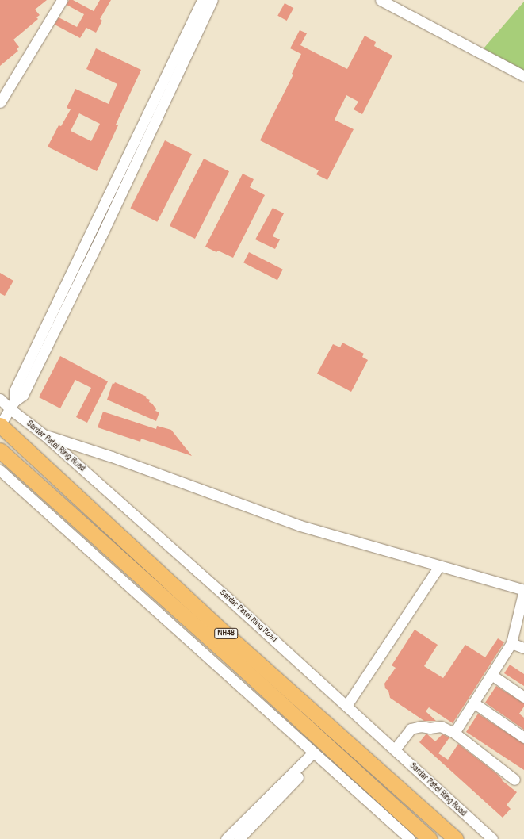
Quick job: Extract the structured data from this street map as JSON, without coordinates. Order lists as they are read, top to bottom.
{
  "streets": {
    "highway": ["NH48"],
    "street": ["Sardar Patel Ring Road"]
  }
}
